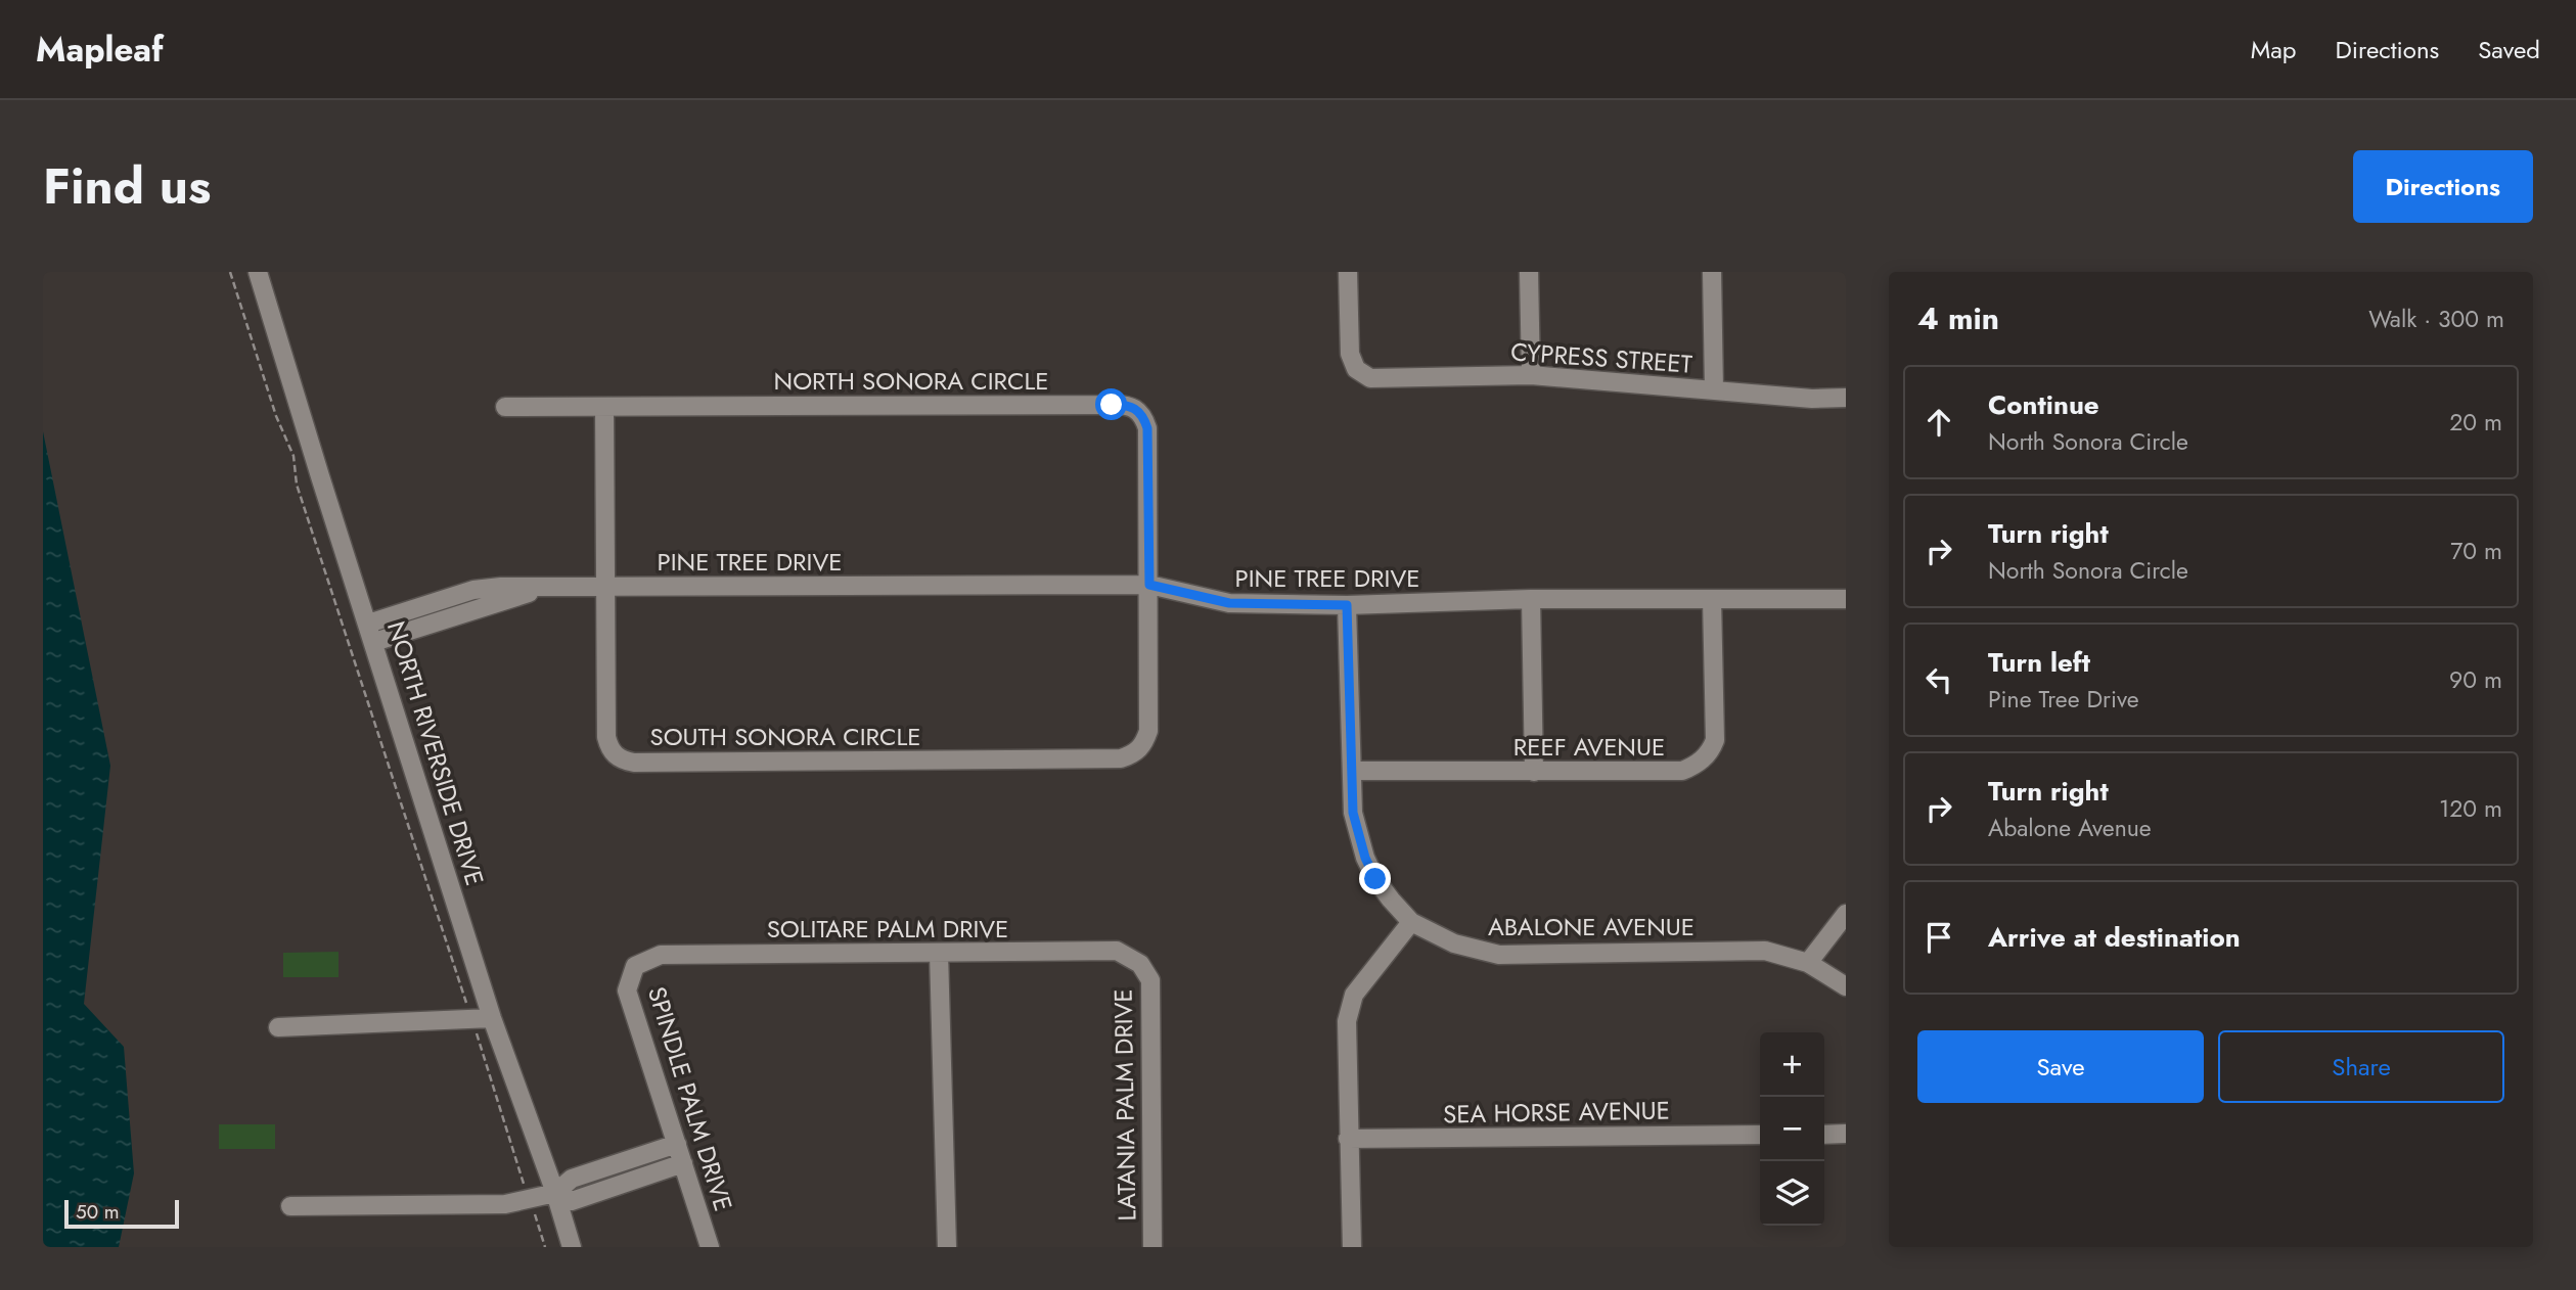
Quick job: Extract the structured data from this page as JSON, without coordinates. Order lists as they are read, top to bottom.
{
  "streets": {
    "street": [
      "CYPRESS STREET",
      "NORTH SONORA CIRCLE",
      "PINE TREE DRIVE",
      "SOUTH SONORA CIRCLE",
      "REEF AVENUE",
      "NORTH RIVERSIDE DRIVE",
      "ABALONE AVENUE",
      "SOLITARE PALM DRIVE",
      "SPINDLE PALM DRIVE",
      "LATANIA PALM DRIVE",
      "SEA HORSE AVENUE"
    ]
  },
  "crossings": [
    ["NORTH SONORA CIRCLE", "PINE TREE DRIVE"],
    ["NORTH SONORA CIRCLE", "SOUTH SONORA CIRCLE"],
    ["PINE TREE DRIVE", "SOUTH SONORA CIRCLE"],
    ["PINE TREE DRIVE", "REEF AVENUE"],
    ["PINE TREE DRIVE", "NORTH RIVERSIDE DRIVE"],
    ["PINE TREE DRIVE", "ABALONE AVENUE"],
    ["REEF AVENUE", "ABALONE AVENUE"],
    ["SOLITARE PALM DRIVE", "SPINDLE PALM DRIVE"],
    ["SOLITARE PALM DRIVE", "LATANIA PALM DRIVE"]
  ],
  "scale_bar": "50 m",
  "page": {
    "header": "Mapleaf",
    "nav": ["Map", "Directions", "Saved"],
    "title": "Find us",
    "buttons": [
      "Directions",
      ["Save", "Share"]
    ],
    "heading": ["4 min", "Walk · 300 m"],
    "list": [
      ["Continue", "North Sonora Circle", "20 m"],
      ["Turn right", "North Sonora Circle", "70 m"],
      ["Turn left", "Pine Tree Drive", "90 m"],
      ["Turn right", "Abalone Avenue", "120 m"],
      "Arrive at destination"
    ],
    "map_buttons": ["+", "−"],
    "scale": "50 m"
  }
}
